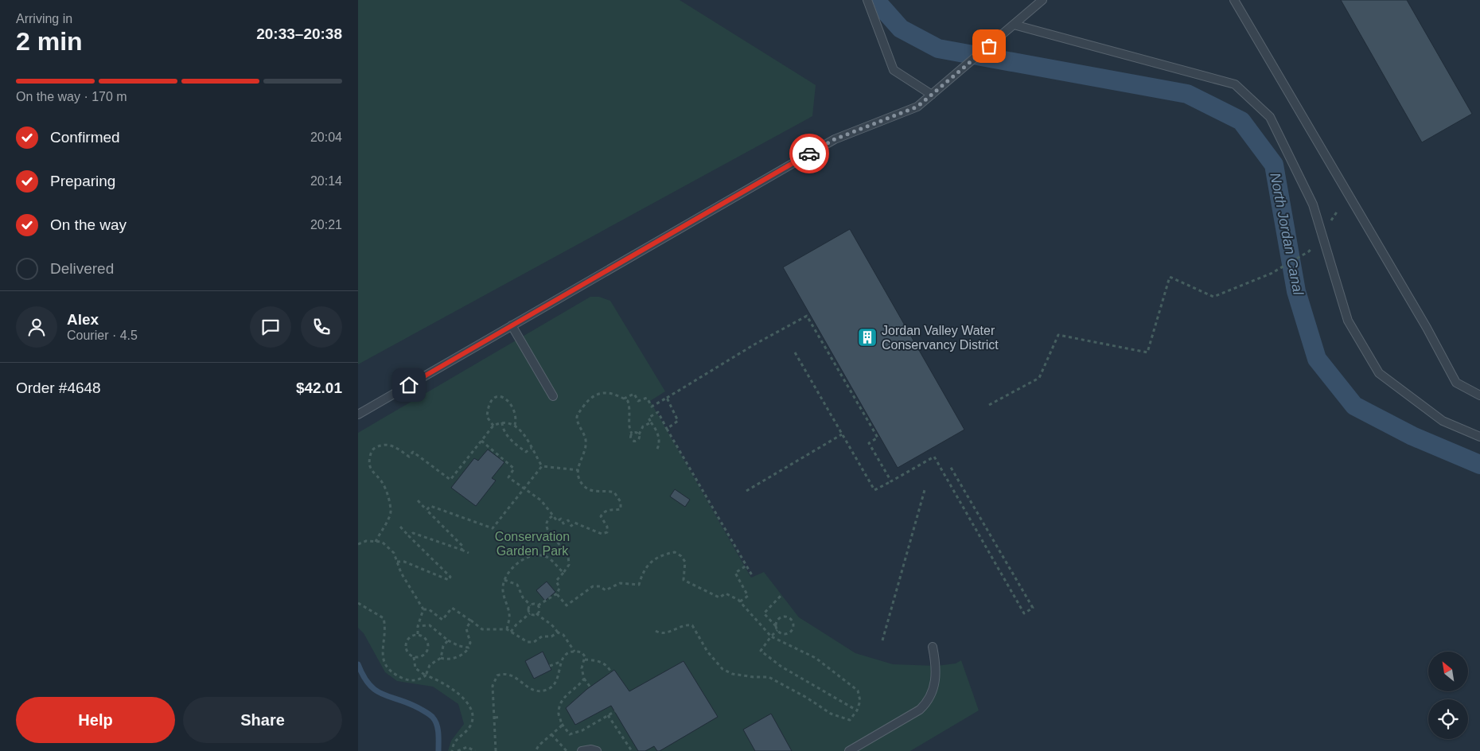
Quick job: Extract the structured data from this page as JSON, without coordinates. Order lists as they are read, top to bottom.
{
  "water": ["North Jordan Canal"],
  "parks": ["Conservation Garden Park"],
  "places": {
    "building": ["Jordan Valley Water Conservancy District"]
  },
  "north": "top left",
  "page": {
    "heading": ["2 min", "Arriving in", "20:33–20:38"],
    "panel": [
      "Alex",
      "Courier · 4.5",
      "Order #4648",
      "$42.01"
    ],
    "bar": "On the way · 170 m",
    "list": [
      ["Confirmed", "20:04"],
      ["Preparing", "20:14"],
      ["On the way", "20:21"],
      "Delivered"
    ],
    "buttons": ["Help", "Share"]
  }
}
